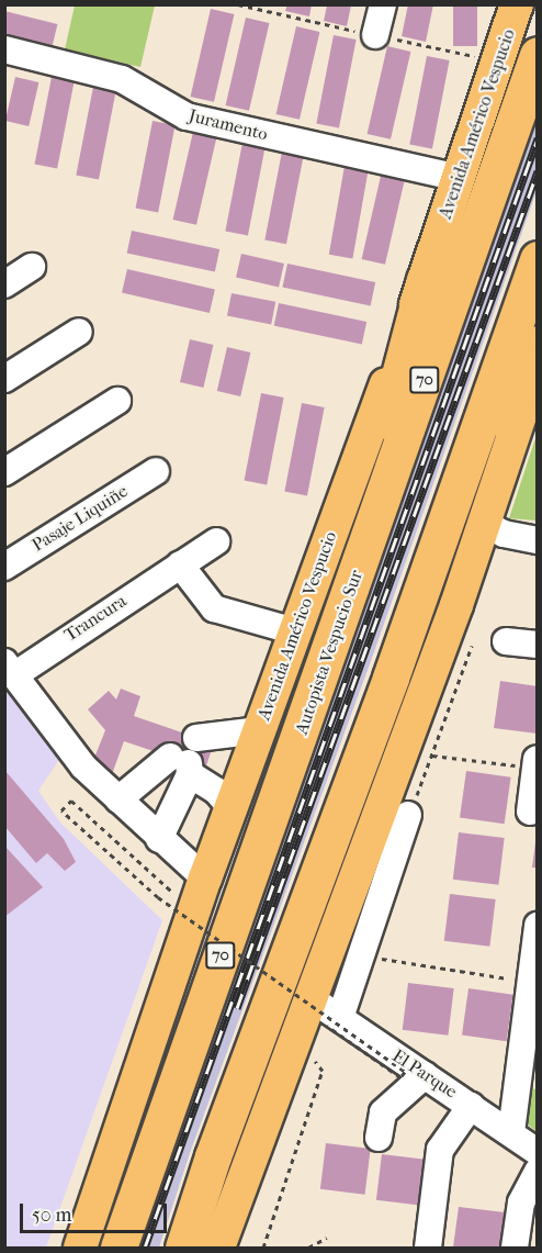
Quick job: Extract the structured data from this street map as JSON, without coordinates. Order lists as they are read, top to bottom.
{
  "streets": {
    "highway": ["70", "Autopista Vespucio Sur"],
    "main road": ["Avenida Américo Vespucio"],
    "street": [
      "Juramento",
      "Pasaje Liquiñe",
      "Trancura",
      "El Parque"
    ]
  },
  "crossings": [
    ["Avenida Américo Vespucio", "Juramento"]
  ],
  "scale_bar": "50 m"
}
